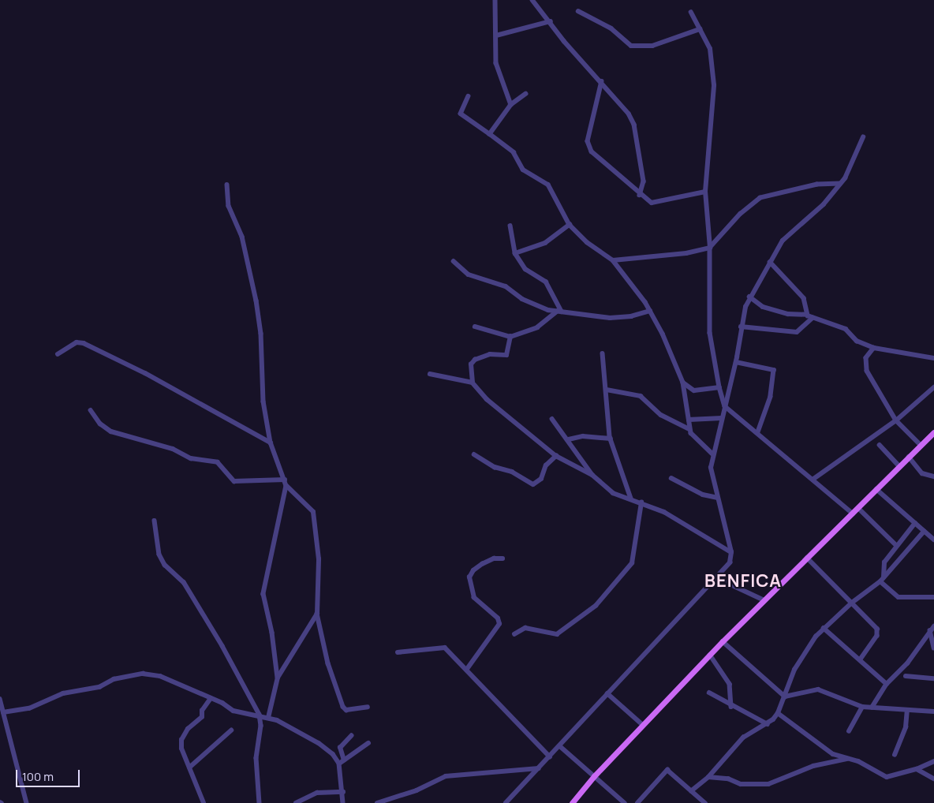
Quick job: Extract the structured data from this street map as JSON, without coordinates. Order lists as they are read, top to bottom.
{
  "districts": ["BENFICA"],
  "scale_bar": "100 m"
}
